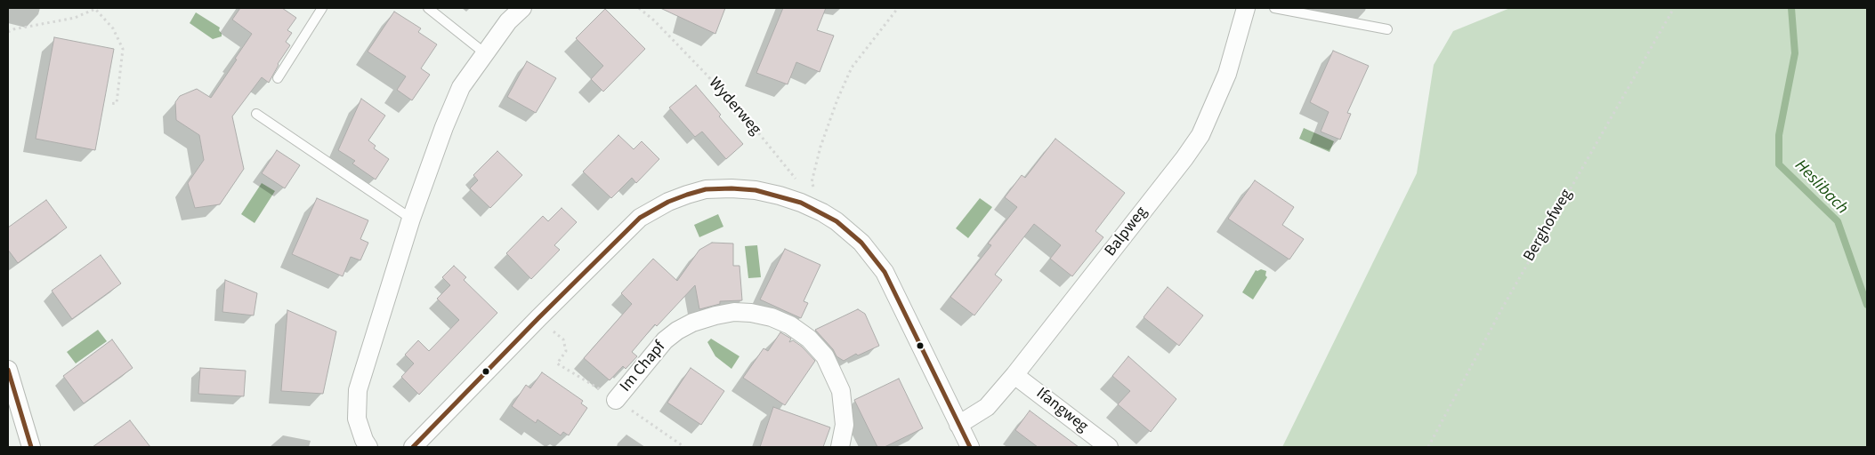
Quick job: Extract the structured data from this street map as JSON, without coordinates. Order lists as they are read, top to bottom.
{
  "streets": {
    "street": ["Balpweg", "Im Chapf", "Ifangweg"],
    "path": ["Wyderweg", "Berghofweg"]
  },
  "crossings": [
    ["Balpweg", "Ifangweg"]
  ],
  "water": ["Heslibach"]
}
